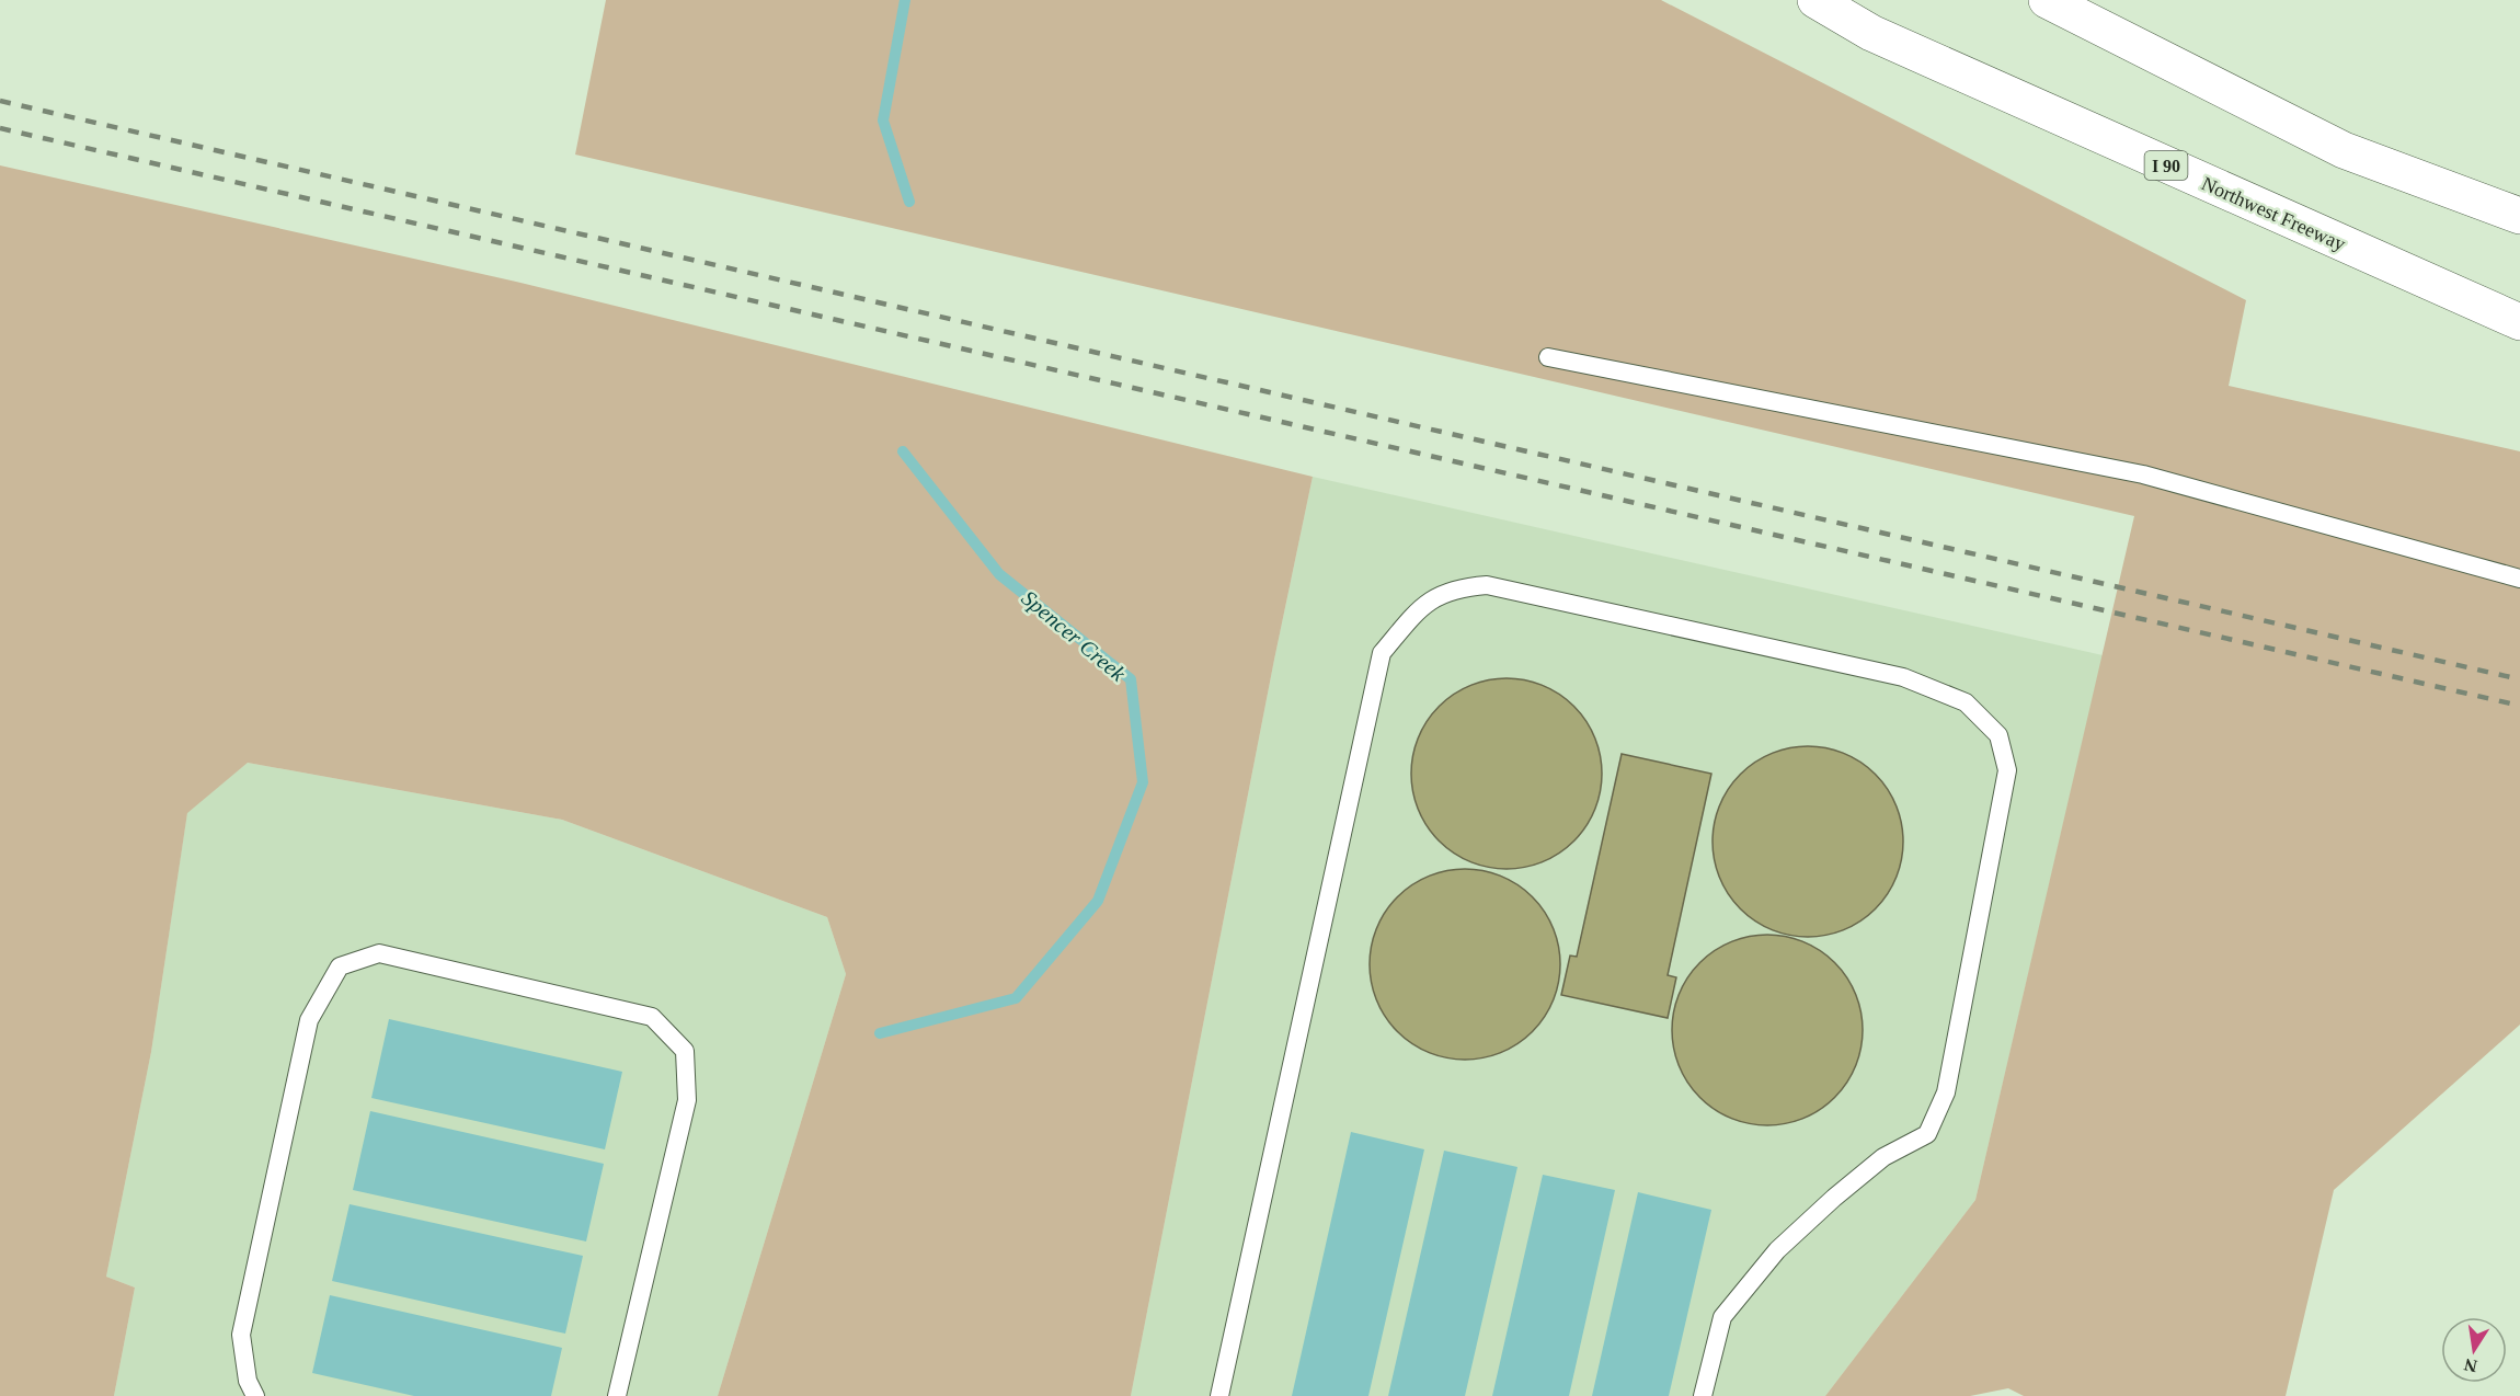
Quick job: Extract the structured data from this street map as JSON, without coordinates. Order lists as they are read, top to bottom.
{
  "streets": {
    "highway": ["I 90", "Northwest Freeway"]
  },
  "water": ["Spencer Creek"],
  "north": "bottom"
}
